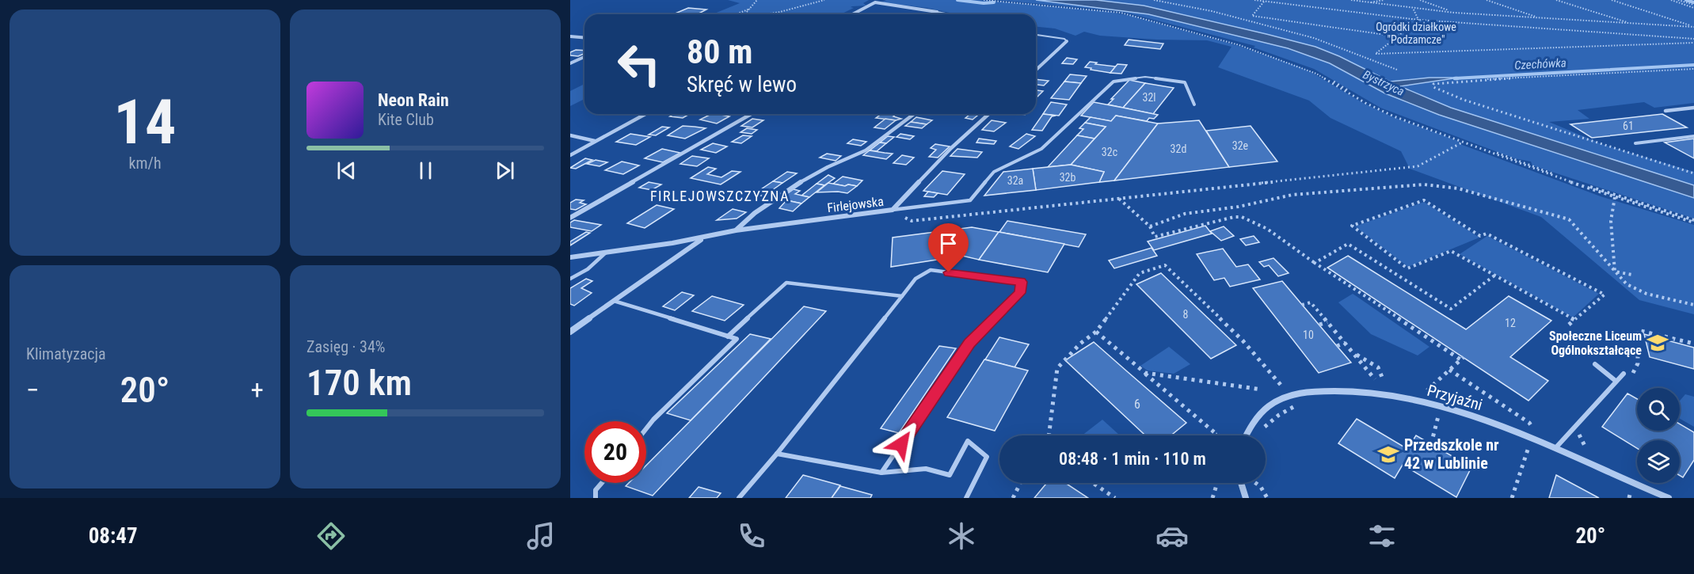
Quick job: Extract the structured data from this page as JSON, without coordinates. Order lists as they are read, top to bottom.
{
  "streets": {
    "street": ["Firlejowska", "Przyjaźni"]
  },
  "districts": ["FIRLEJOWSZCZYZNA"],
  "water": ["Czechówka", "Bystrzyca"],
  "parks": ["Ogródki działkowe \"Podzamcze\""],
  "places": {
    "school or university": ["Społeczne Liceum Ogólnokształcące", "Przedszkole nr 42 w Lublinie"]
  },
  "house_numbers": [
    "32l",
    "61",
    "32e",
    "32d",
    "32c",
    "32b",
    "32a",
    "8",
    "12",
    "10",
    "6"
  ],
  "page": {
    "tile": [
      ["14", "km/h"],
      "Klimatyzacja",
      ["Zasięg · 34%", "170 km"]
    ],
    "turn": ["80 m", "Skręć w lewo"],
    "song": ["Neon Rain", "Kite Club"],
    "heat": ["−", "20°", "+"],
    "limit": "20",
    "trip": "08:48 · 1 min · 110 m",
    "tabs": ["08:47", "20°"]
  }
}
